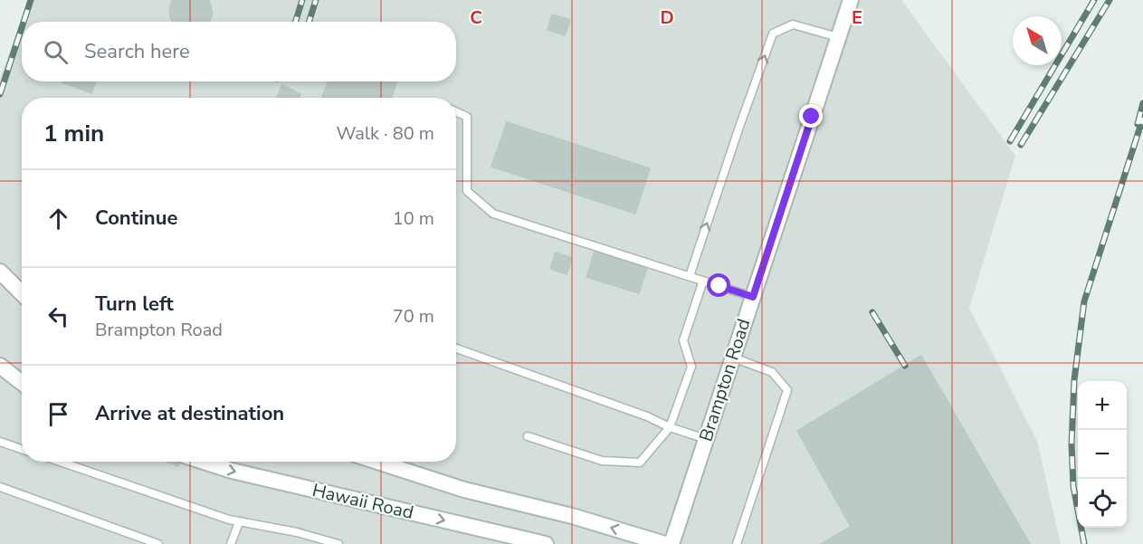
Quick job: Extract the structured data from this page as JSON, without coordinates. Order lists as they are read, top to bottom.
{
  "streets": {
    "street": ["Brampton Road", "Hawaii Road"]
  },
  "north": "top left",
  "page": {
    "search": "Search here",
    "heading": ["1 min", "Walk · 80 m"],
    "list": [
      ["Continue", "10 m"],
      ["Turn left", "Brampton Road", "70 m"],
      "Arrive at destination"
    ],
    "map_buttons": ["+", "−"]
  },
  "grid": {
    "columns": ["C", "D", "E"]
  }
}
